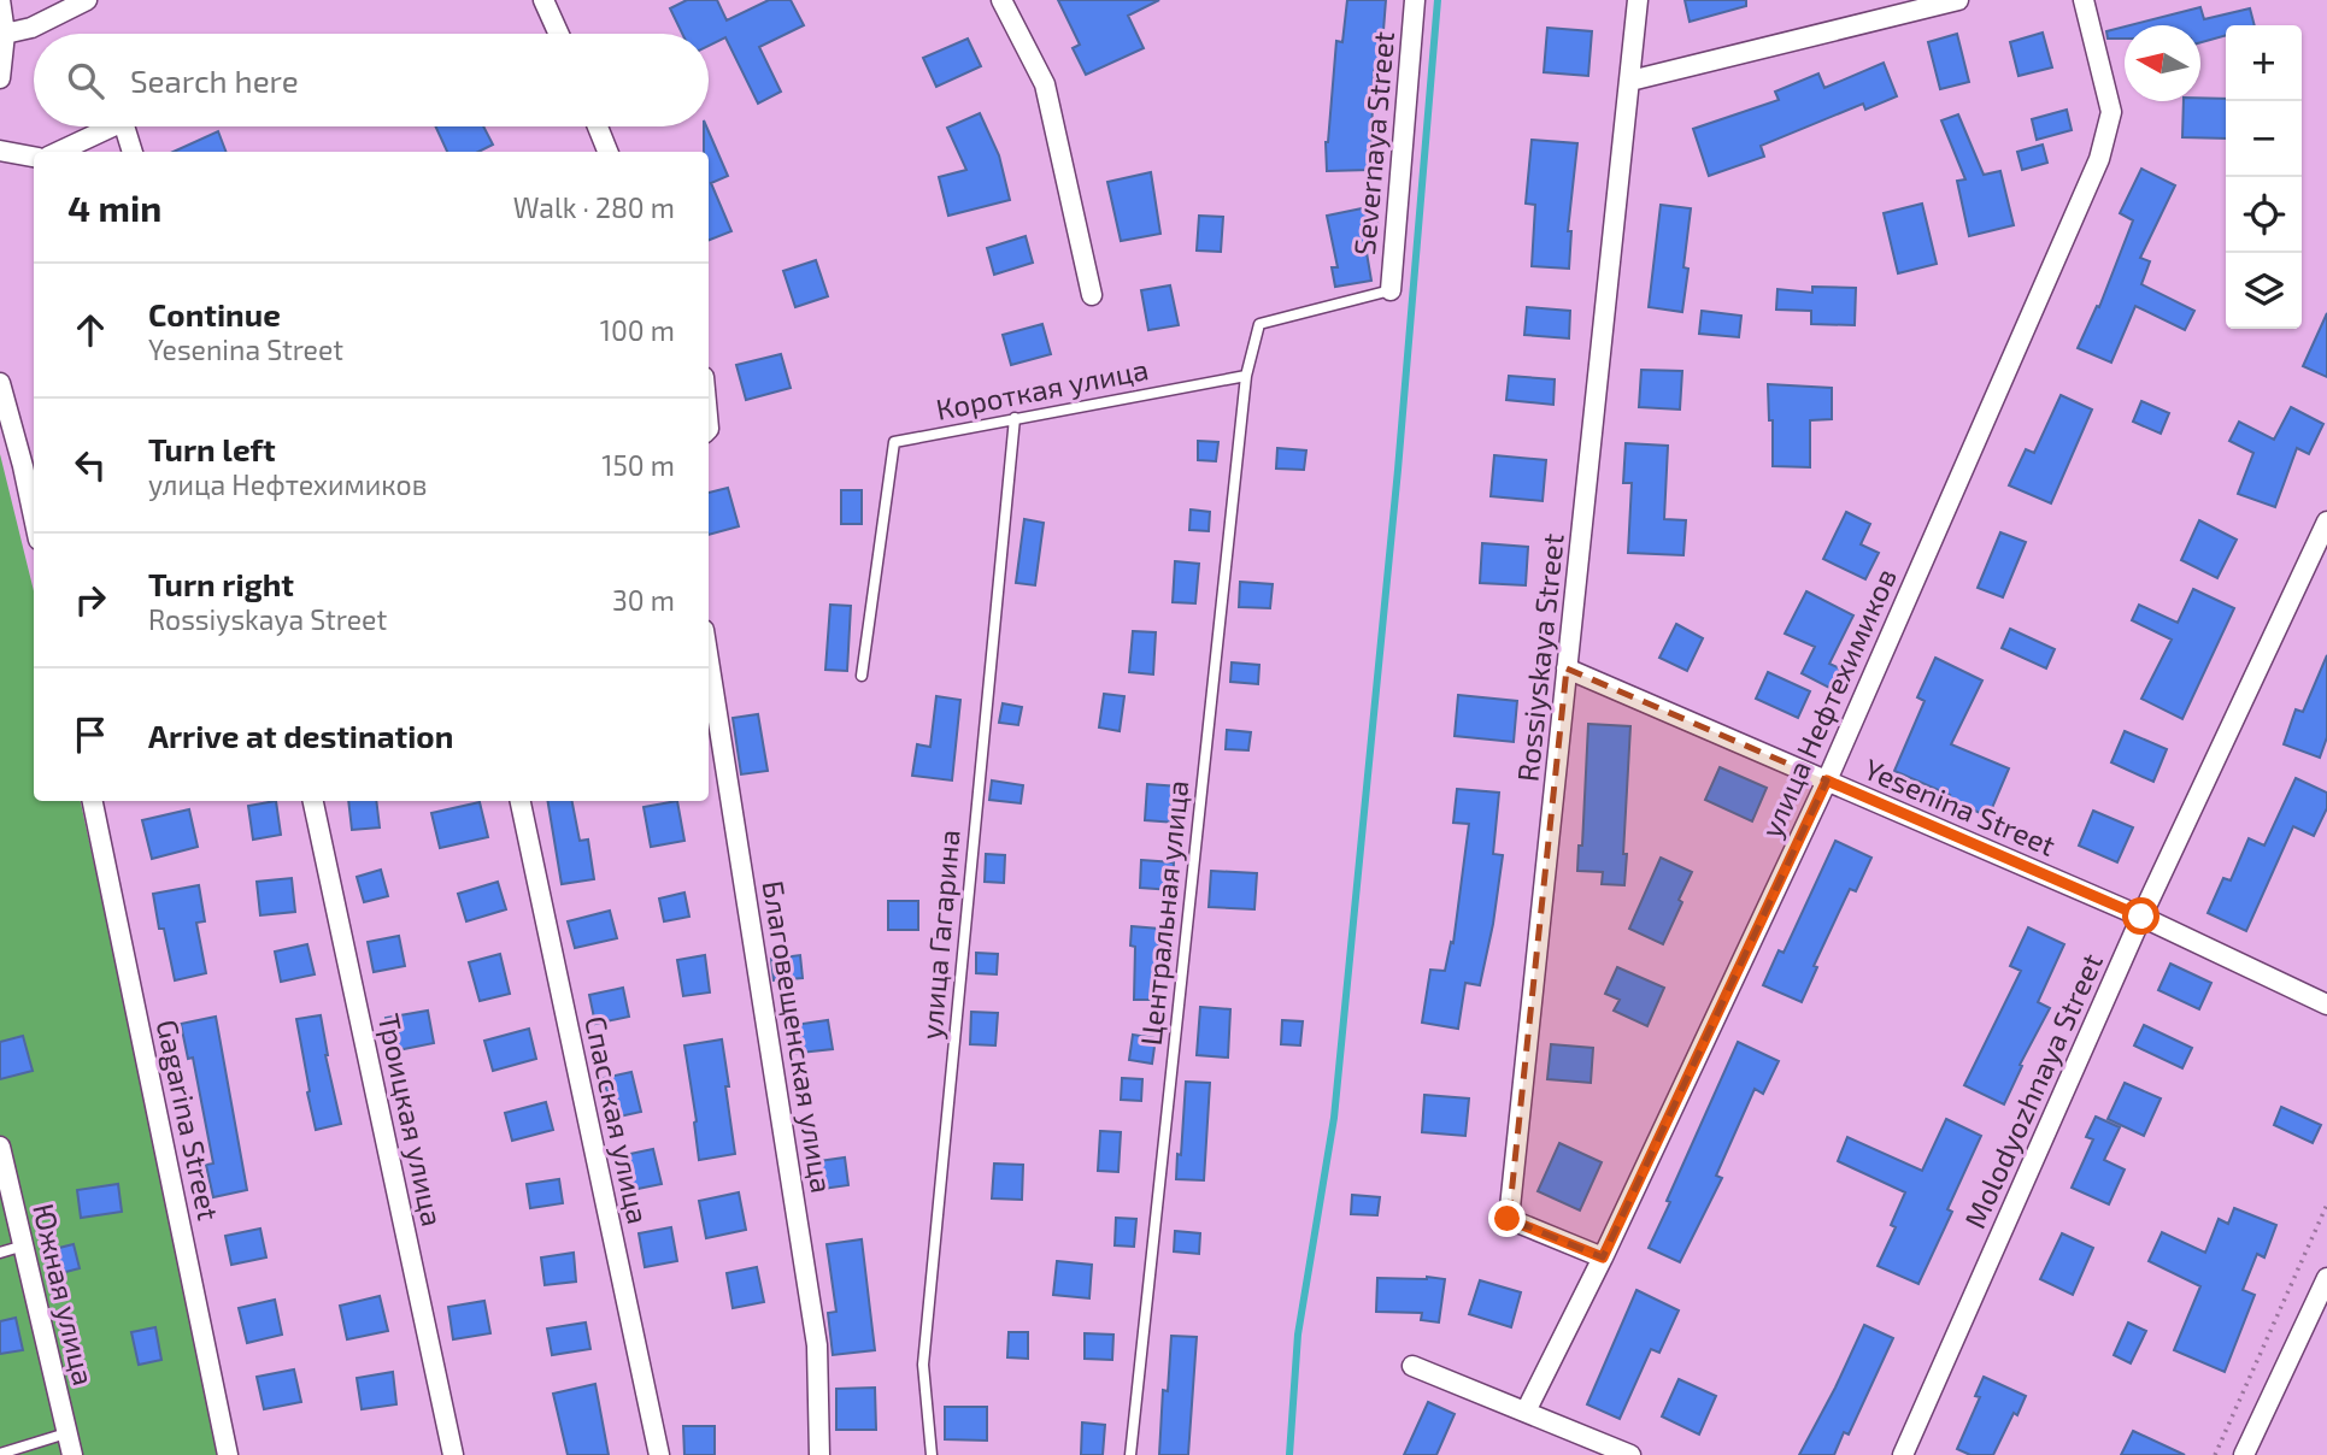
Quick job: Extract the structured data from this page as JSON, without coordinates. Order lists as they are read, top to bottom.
{
  "streets": {
    "street": [
      "Severnaya Street",
      "Rossiyskaya Street",
      "улица Нефтехимиков",
      "Yesenina Street",
      "Благовещенская улица",
      "Molodyozhnaya Street",
      "Gagarina Street",
      "Троицкая улица",
      "Спасская улица",
      "Южная улица"
    ],
    "lane": ["Короткая улица", "Центральная улица", "улица Гагарина"]
  },
  "crossings": [
    ["Короткая улица", "Центральная улица"],
    ["Короткая улица", "улица Гагарина"],
    ["Rossiyskaya Street", "улица Нефтехимиков"],
    ["Rossiyskaya Street", "Yesenina Street"],
    ["улица Нефтехимиков", "Yesenina Street"],
    ["Yesenina Street", "Molodyozhnaya Street"]
  ],
  "north": "left",
  "page": {
    "map_buttons": ["+", "−"],
    "search": "Search here",
    "heading": ["4 min", "Walk · 280 m"],
    "list": [
      ["Continue", "Yesenina Street", "100 m"],
      ["Turn left", "улица Нефтехимиков", "150 m"],
      ["Turn right", "Rossiyskaya Street", "30 m"],
      "Arrive at destination"
    ]
  }
}
